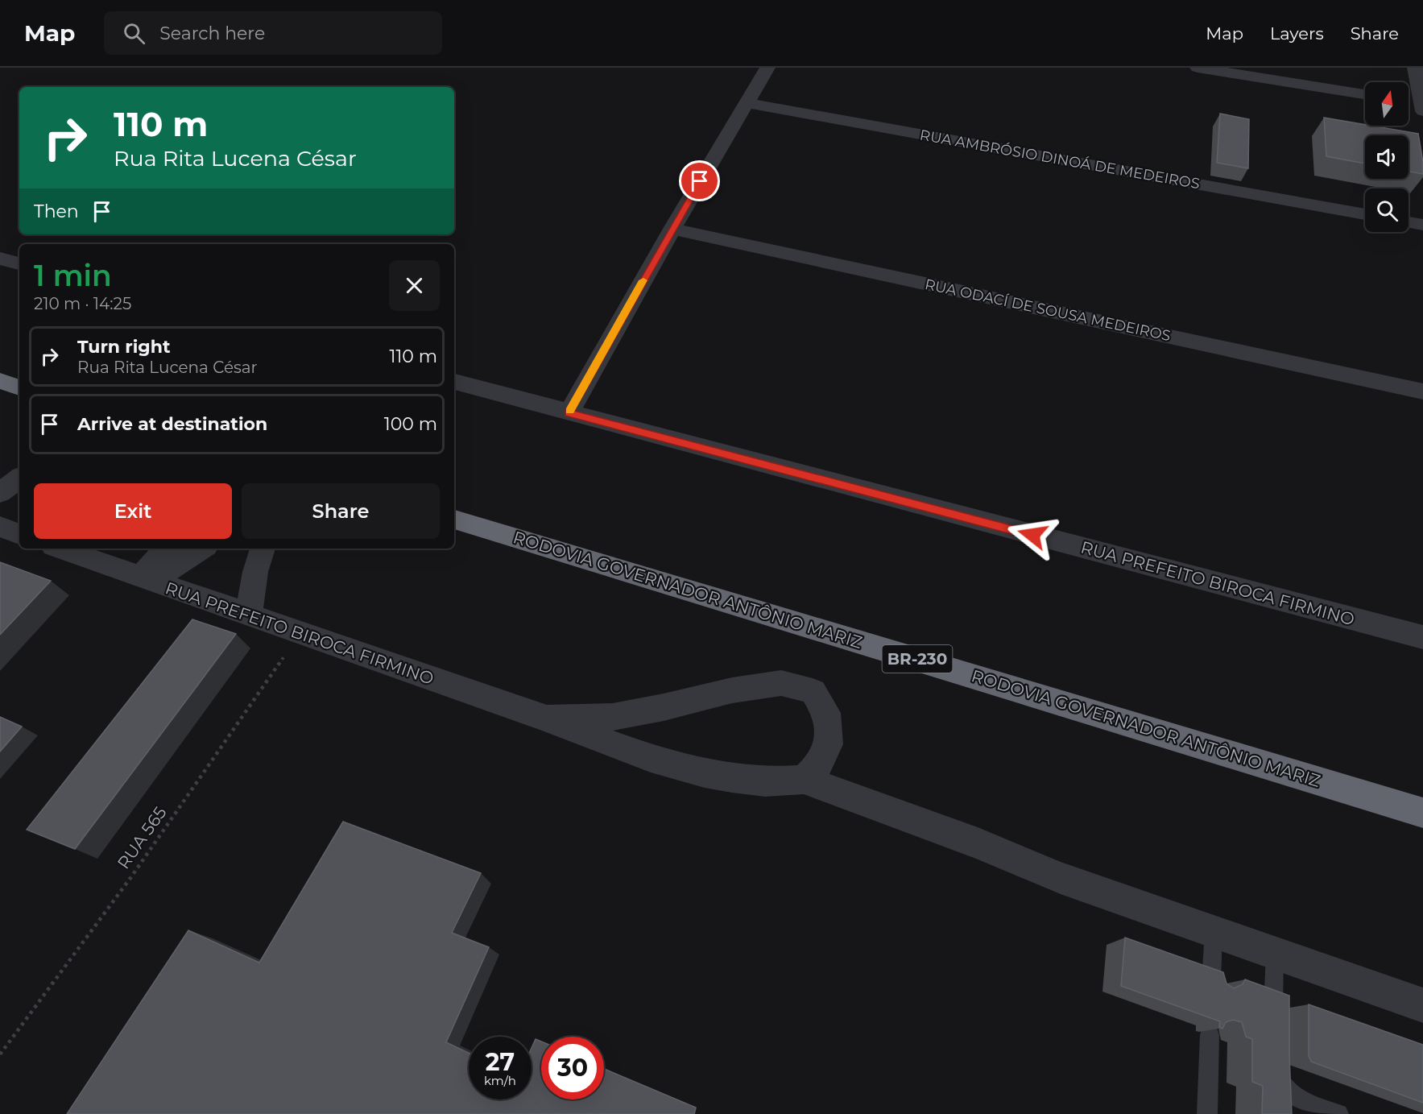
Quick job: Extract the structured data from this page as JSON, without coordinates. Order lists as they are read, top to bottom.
{
  "streets": {
    "highway": ["RODOVIA GOVERNADOR ANTÔNIO MARIZ", "BR-230"],
    "street": ["RUA AMBRÓSIO DINOÁ DE MEDEIROS", "RUA ODACÍ DE SOUSA MEDEIROS", "RUA PREFEITO BIROCA FIRMINO"],
    "path": ["RUA 565"]
  },
  "crossings": [
    ["RUA PREFEITO BIROCA FIRMINO", "RUA 565"]
  ],
  "north": "top",
  "page": {
    "header": "Map",
    "search": "Search here",
    "nav": ["Map", "Layers", "Share"],
    "turn": ["110 m", "Rua Rita Lucena César"],
    "then": "Then",
    "heading": ["1 min", "210 m · 14:25"],
    "list": [
      {
        "name": "Turn right",
        "note": "Rua Rita Lucena César",
        "value": "110 m"
      },
      {
        "name": "Arrive at destination",
        "value": "100 m"
      }
    ],
    "buttons": ["Exit", "Share"],
    "speed": "27 km/h",
    "limit": "30"
  }
}
